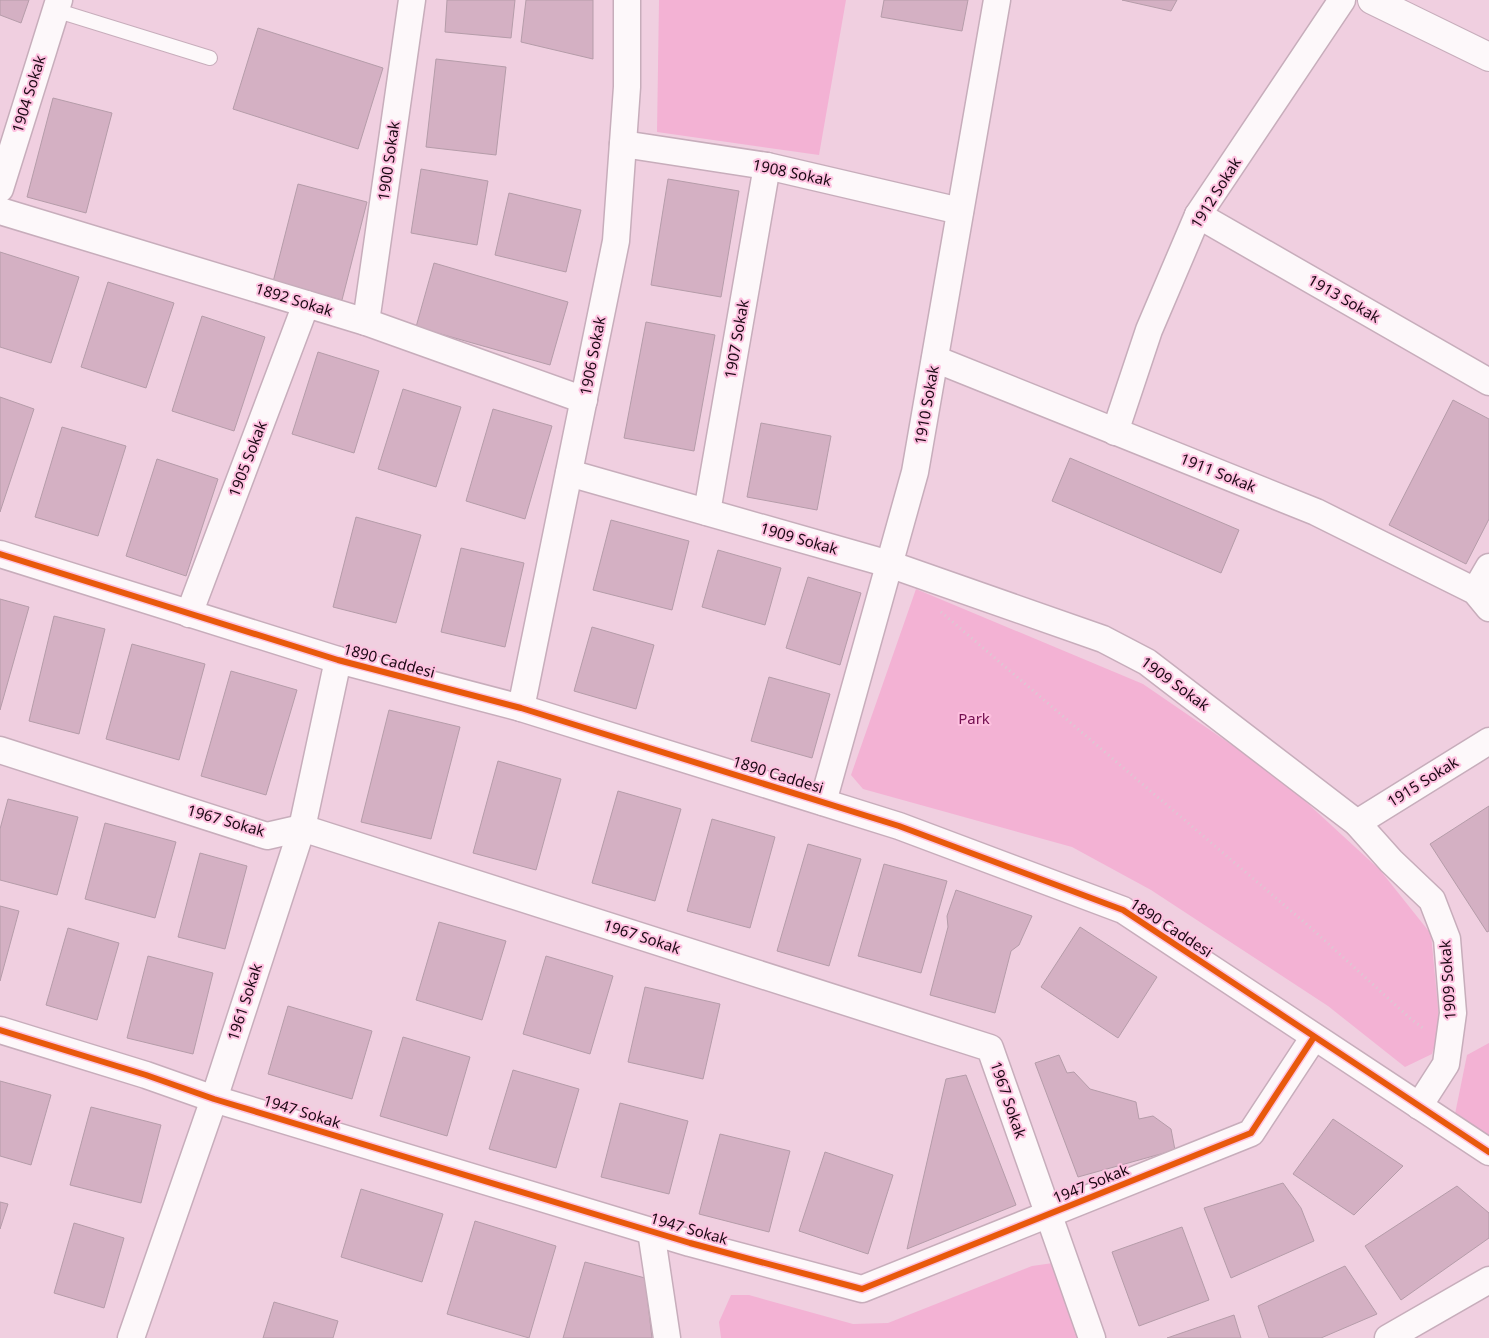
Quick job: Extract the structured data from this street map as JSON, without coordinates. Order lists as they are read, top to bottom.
{
  "streets": {
    "street": [
      "1904 Sokak",
      "1900 Sokak",
      "1908 Sokak",
      "1912 Sokak",
      "1913 Sokak",
      "1892 Sokak",
      "1907 Sokak",
      "1906 Sokak",
      "1910 Sokak",
      "1905 Sokak",
      "1911 Sokak",
      "1909 Sokak",
      "1890 Caddesi",
      "1915 Sokak",
      "1967 Sokak",
      "1961 Sokak",
      "1947 Sokak"
    ]
  },
  "crossings": [
    ["1900 Sokak", "1892 Sokak"],
    ["1908 Sokak", "1907 Sokak"],
    ["1908 Sokak", "1906 Sokak"],
    ["1908 Sokak", "1910 Sokak"],
    ["1912 Sokak", "1913 Sokak"],
    ["1912 Sokak", "1911 Sokak"],
    ["1892 Sokak", "1906 Sokak"],
    ["1892 Sokak", "1905 Sokak"],
    ["1907 Sokak", "1909 Sokak"],
    ["1906 Sokak", "1909 Sokak"],
    ["1906 Sokak", "1890 Caddesi"],
    ["1910 Sokak", "1911 Sokak"],
    ["1910 Sokak", "1909 Sokak"],
    ["1910 Sokak", "1890 Caddesi"],
    ["1905 Sokak", "1890 Caddesi"],
    ["1909 Sokak", "1890 Caddesi"],
    ["1909 Sokak", "1915 Sokak"],
    ["1890 Caddesi", "1961 Sokak"],
    ["1890 Caddesi", "1947 Sokak"],
    ["1967 Sokak", "1961 Sokak"],
    ["1967 Sokak", "1947 Sokak"],
    ["1961 Sokak", "1947 Sokak"]
  ],
  "parks": ["Park"]
}
